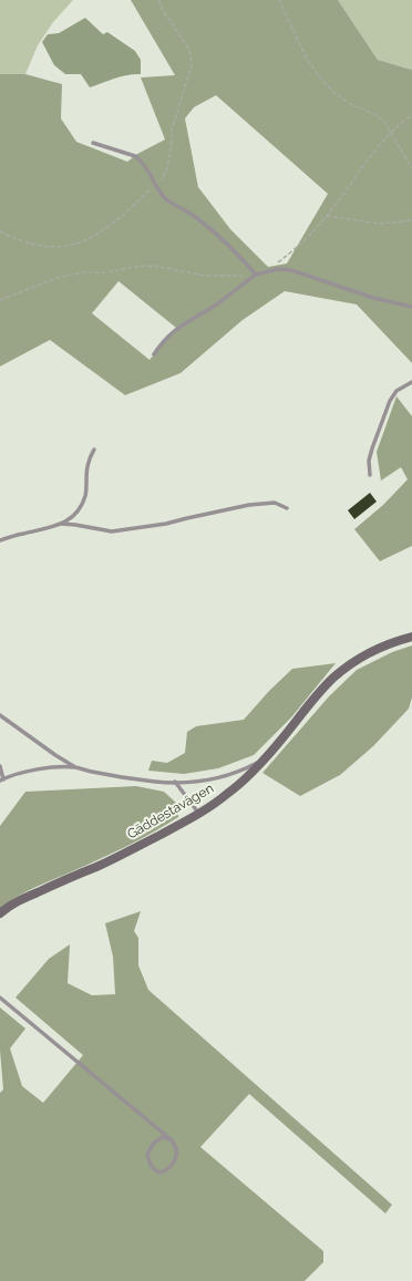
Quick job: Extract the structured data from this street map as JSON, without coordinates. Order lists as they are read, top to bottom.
{
  "streets": {
    "street": ["Gäddestavägen"]
  }
}
